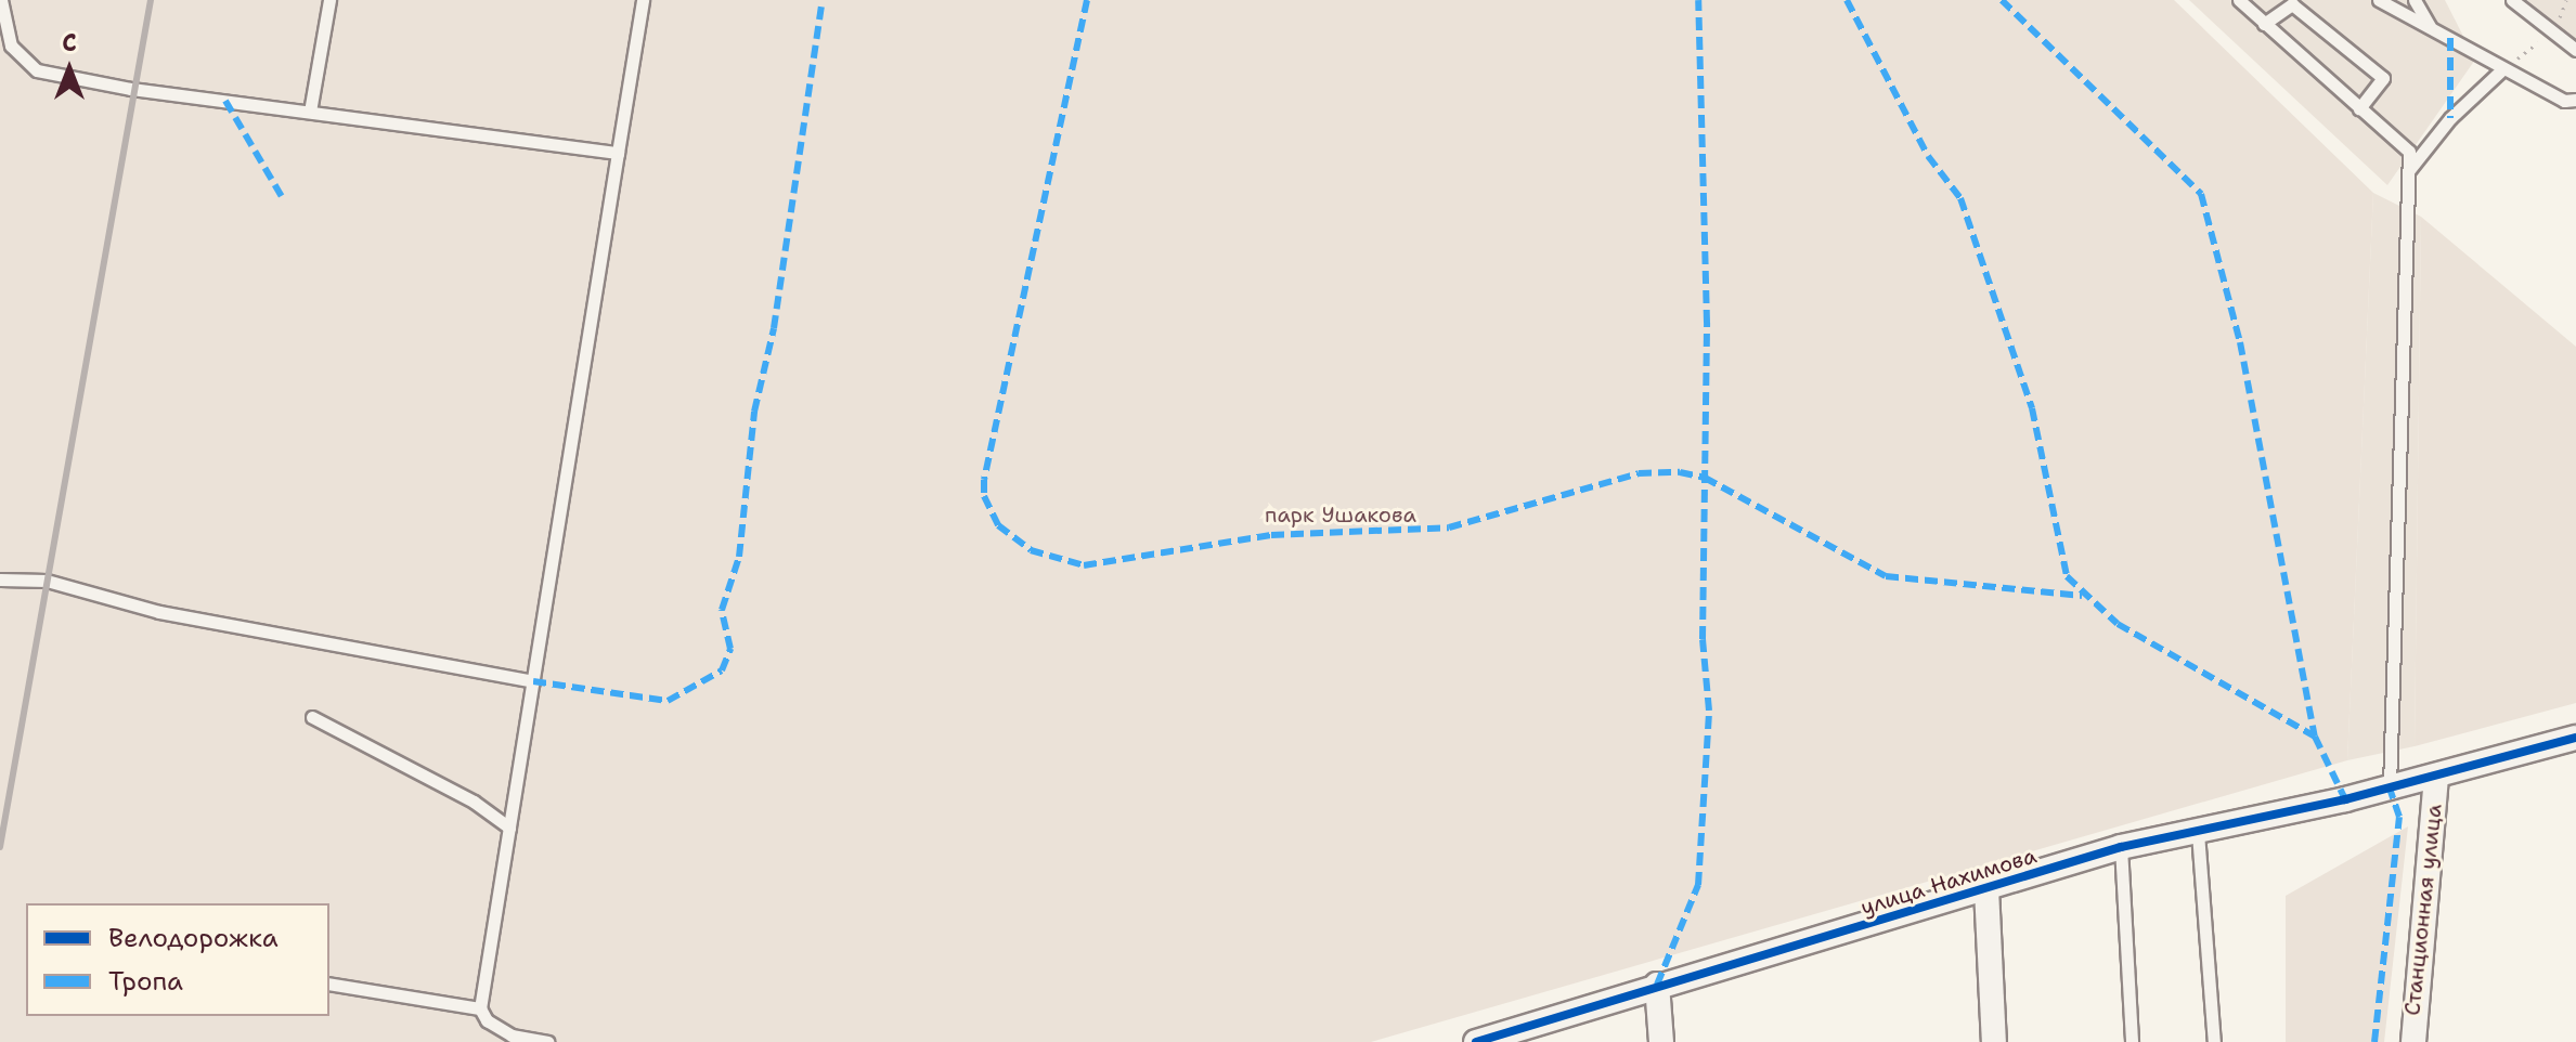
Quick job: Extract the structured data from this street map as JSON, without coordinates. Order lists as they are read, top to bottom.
{
  "streets": {
    "street": ["улица Нахимова", "Станционная улица"]
  },
  "crossings": [
    ["улица Нахимова", "Станционная улица"]
  ],
  "parks": ["парк Ушакова"],
  "legend": ["Велодорожка", "Тропа"],
  "north": "top"
}
